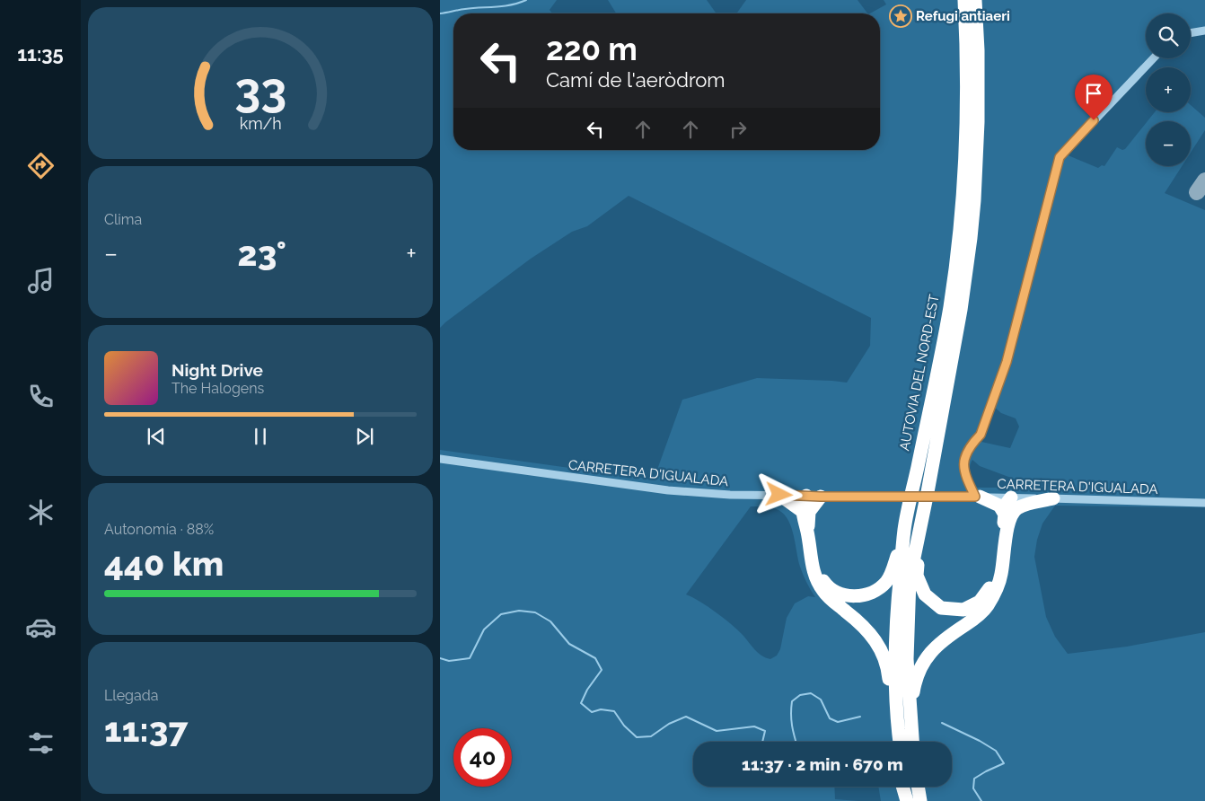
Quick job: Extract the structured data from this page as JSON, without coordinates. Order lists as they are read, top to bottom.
{
  "streets": {
    "highway": ["AUTOVIA DEL NORD-EST"],
    "street": ["CARRETERA D'IGUALADA"]
  },
  "places": {
    "place": ["Refugi antiaeri"]
  },
  "page": {
    "tabs": "11:35",
    "map_buttons": ["+", "−"],
    "turn": ["220 m", "Camí de l'aeròdrom"],
    "tile": [
      "Clima",
      ["Autonomía · 88%", "440 km"],
      ["Llegada", "11:37"]
    ],
    "heat": ["−", "23°", "+"],
    "song": ["Night Drive", "The Halogens"],
    "limit": "40",
    "trip": "11:37 · 2 min · 670 m",
    "gauge": ["33", "km/h"]
  }
}
